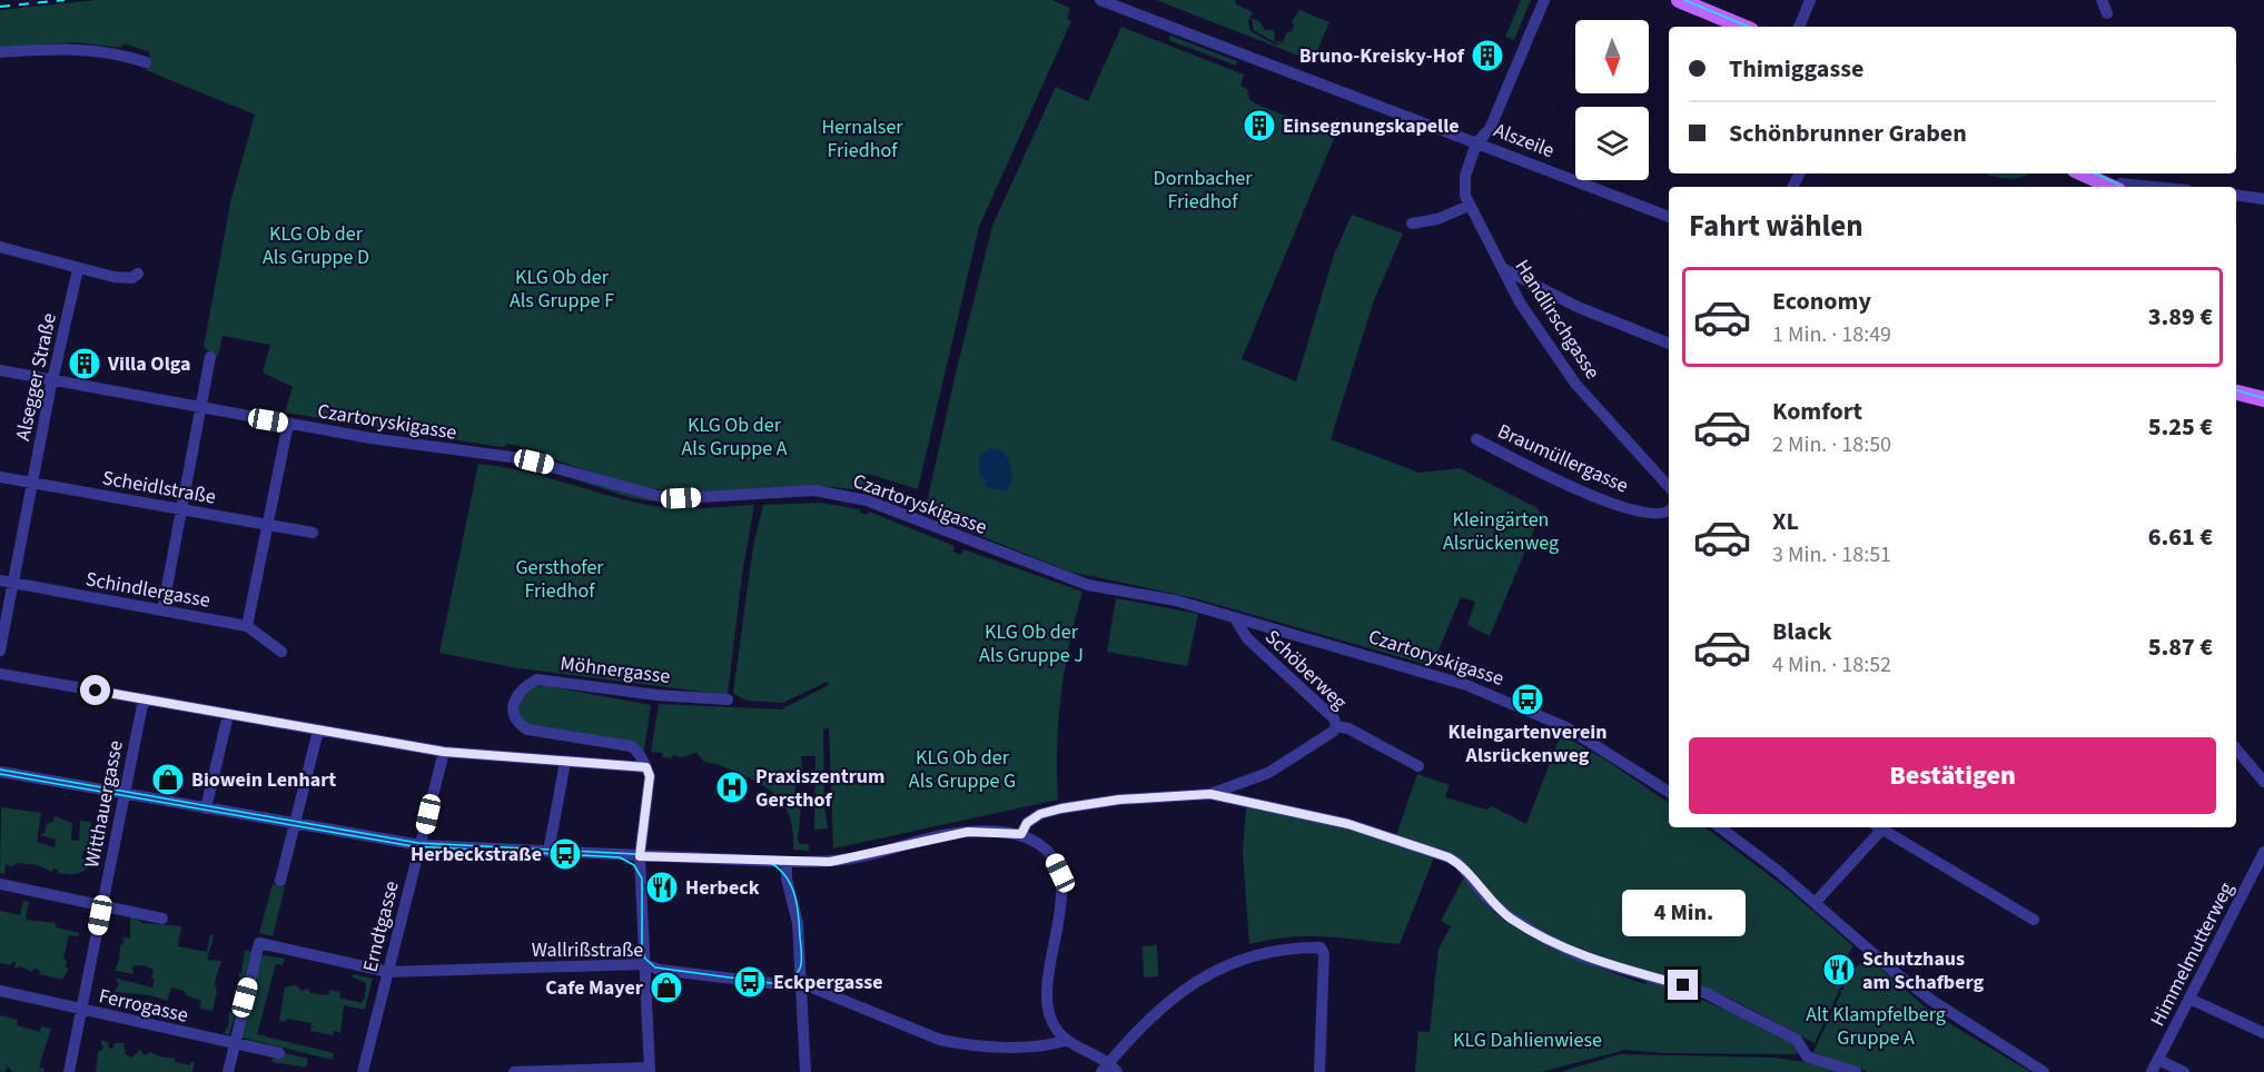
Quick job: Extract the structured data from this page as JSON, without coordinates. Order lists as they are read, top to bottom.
{
  "streets": {
    "street": [
      "Alszeile",
      "Handlirschgasse",
      "Alsegger Straße",
      "Czartoryskigasse",
      "Braumüllergasse",
      "Scheidlstraße",
      "Schindlergasse",
      "Möhnergasse",
      "Schöberweg",
      "Witthauergasse",
      "Erndtgasse",
      "Wallrißstraße",
      "Himmelmutterweg",
      "Ferrogasse"
    ]
  },
  "crossings": [
    ["Alszeile", "Handlirschgasse"],
    ["Alsegger Straße", "Czartoryskigasse"],
    ["Alsegger Straße", "Scheidlstraße"],
    ["Alsegger Straße", "Schindlergasse"],
    ["Czartoryskigasse", "Schöberweg"],
    ["Witthauergasse", "Ferrogasse"],
    ["Erndtgasse", "Wallrißstraße"],
    ["Wallrißstraße", "Ferrogasse"]
  ],
  "parks": [
    "Hernalser Friedhof",
    "Dornbacher Friedhof",
    "KLG Ob der Als Gruppe D",
    "KLG Ob der Als Gruppe F",
    "KLG Ob der Als Gruppe A",
    "Kleingärten Alsrückenweg",
    "Gersthofer Friedhof",
    "KLG Ob der Als Gruppe J",
    "KLG Ob der Als Gruppe G",
    "Alt Klampfelberg Gruppe A",
    "KLG Dahlienwiese"
  ],
  "places": {
    "building": ["Bruno-Kreisky-Hof", "Einsegnungskapelle", "Villa Olga"],
    "bus stop": ["Kleingartenverein Alsrückenweg", "Herbeckstraße", "Eckpergasse"],
    "shop": ["Biowein Lenhart", "Cafe Mayer"],
    "hospital": ["Praxiszentrum Gersthof"],
    "restaurant": ["Herbeck", "Schutzhaus am Schafberg"]
  },
  "north": "bottom",
  "page": {
    "banner": ["Thimiggasse", "Schönbrunner Graben"],
    "heading": "Fahrt wählen",
    "list": [
      {
        "name": "Economy",
        "note": "1 Min. · 18:49",
        "value": "3.89 €"
      },
      {
        "name": "Komfort",
        "note": "2 Min. · 18:50",
        "value": "5.25 €"
      },
      {
        "name": "XL",
        "note": "3 Min. · 18:51",
        "value": "6.61 €"
      },
      {
        "name": "Black",
        "note": "4 Min. · 18:52",
        "value": "5.87 €"
      }
    ],
    "buttons": "Bestätigen",
    "bubble": "4 Min."
  }
}
